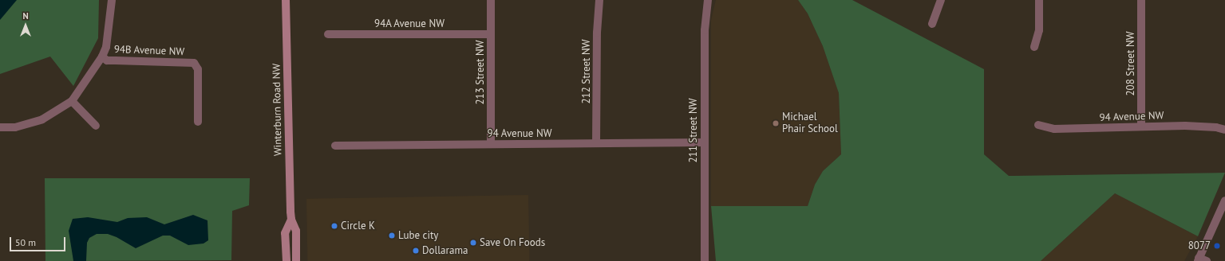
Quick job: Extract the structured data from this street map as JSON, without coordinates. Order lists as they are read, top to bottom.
{
  "streets": {
    "main road": ["Winterburn Road NW"],
    "street": [
      "94A Avenue NW",
      "94B Avenue NW",
      "208 Street NW",
      "212 Street NW",
      "213 Street NW",
      "94 Avenue NW",
      "211 Street NW"
    ]
  },
  "crossings": [
    ["94A Avenue NW", "213 Street NW"],
    ["208 Street NW", "94 Avenue NW"],
    ["212 Street NW", "94 Avenue NW"],
    ["213 Street NW", "94 Avenue NW"],
    ["94 Avenue NW", "211 Street NW"]
  ],
  "places": [
    "Michael Phair School",
    "Circle K",
    "Lube city",
    "Save On Foods",
    "8077",
    "Dollarama"
  ],
  "scale_bar": "50 m",
  "north": "top"
}
